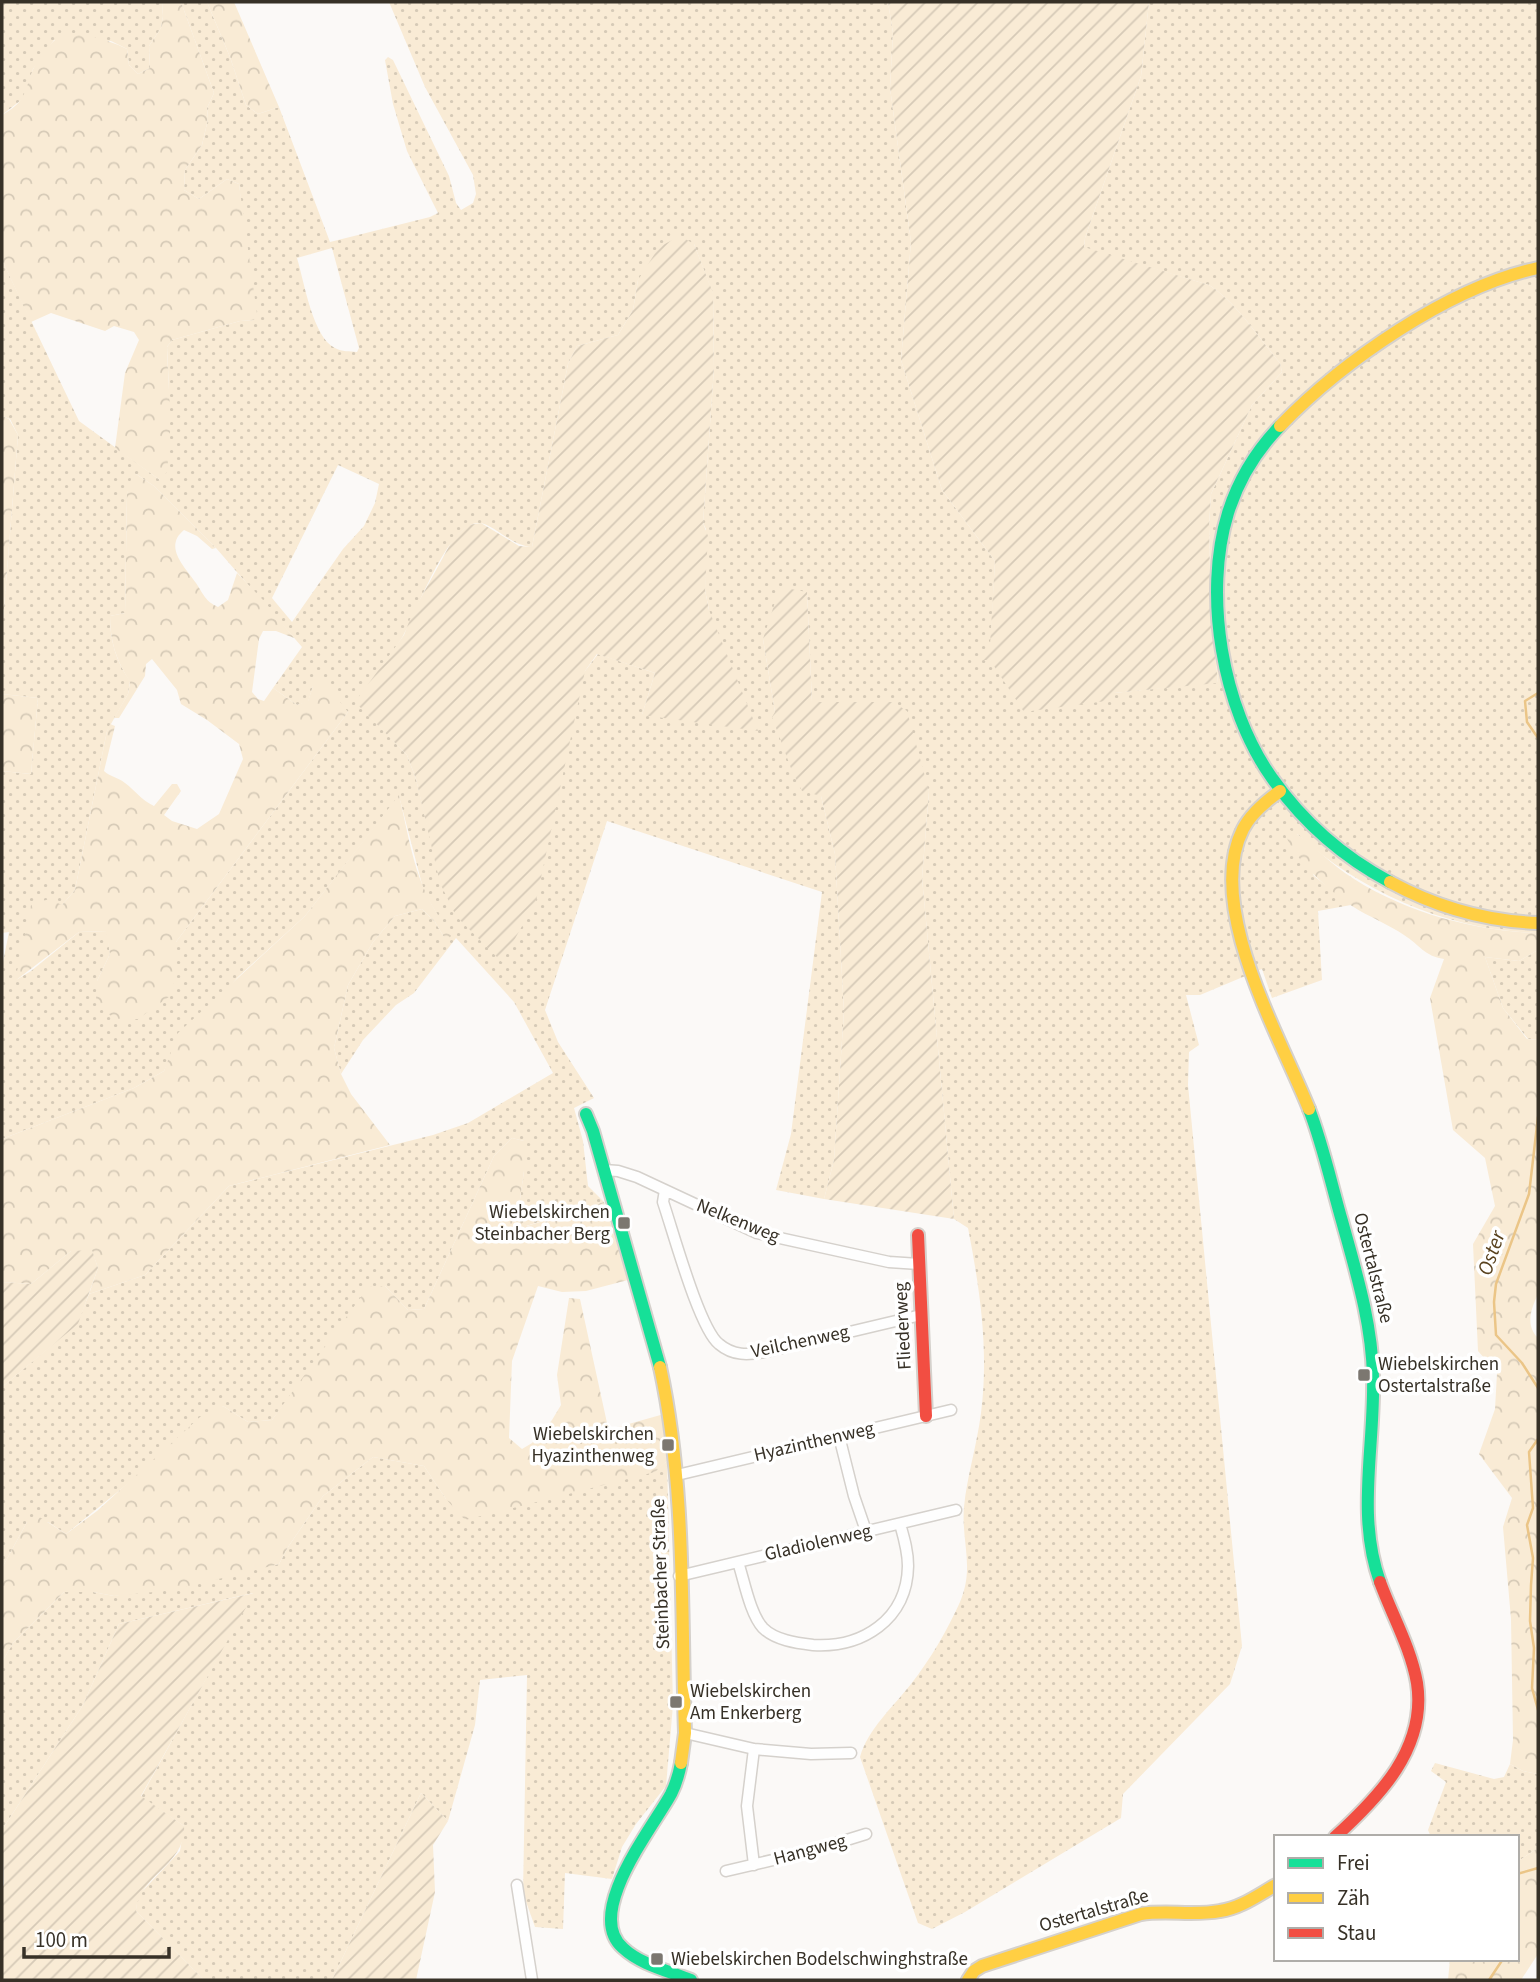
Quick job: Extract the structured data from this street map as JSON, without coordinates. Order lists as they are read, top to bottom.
{
  "streets": {
    "main road": ["Ostertalstraße", "Fliederweg", "Steinbacher Straße"],
    "street": [
      "Nelkenweg",
      "Veilchenweg",
      "Hyazinthenweg",
      "Gladiolenweg",
      "Hangweg"
    ]
  },
  "crossings": [
    ["Nelkenweg", "Fliederweg"],
    ["Nelkenweg", "Veilchenweg"],
    ["Nelkenweg", "Steinbacher Straße"],
    ["Fliederweg", "Veilchenweg"],
    ["Fliederweg", "Hyazinthenweg"],
    ["Hyazinthenweg", "Steinbacher Straße"],
    ["Gladiolenweg", "Steinbacher Straße"]
  ],
  "water": ["Oster"],
  "places": {
    "transit": [
      "Wiebelskirchen Steinbacher Berg",
      "Wiebelskirchen Ostertalstraße",
      "Wiebelskirchen Hyazinthenweg",
      "Wiebelskirchen Am Enkerberg",
      "Wiebelskirchen Bodelschwinghstraße"
    ]
  },
  "legend": ["Frei", "Zäh", "Stau"],
  "scale_bar": "100 m"
}
